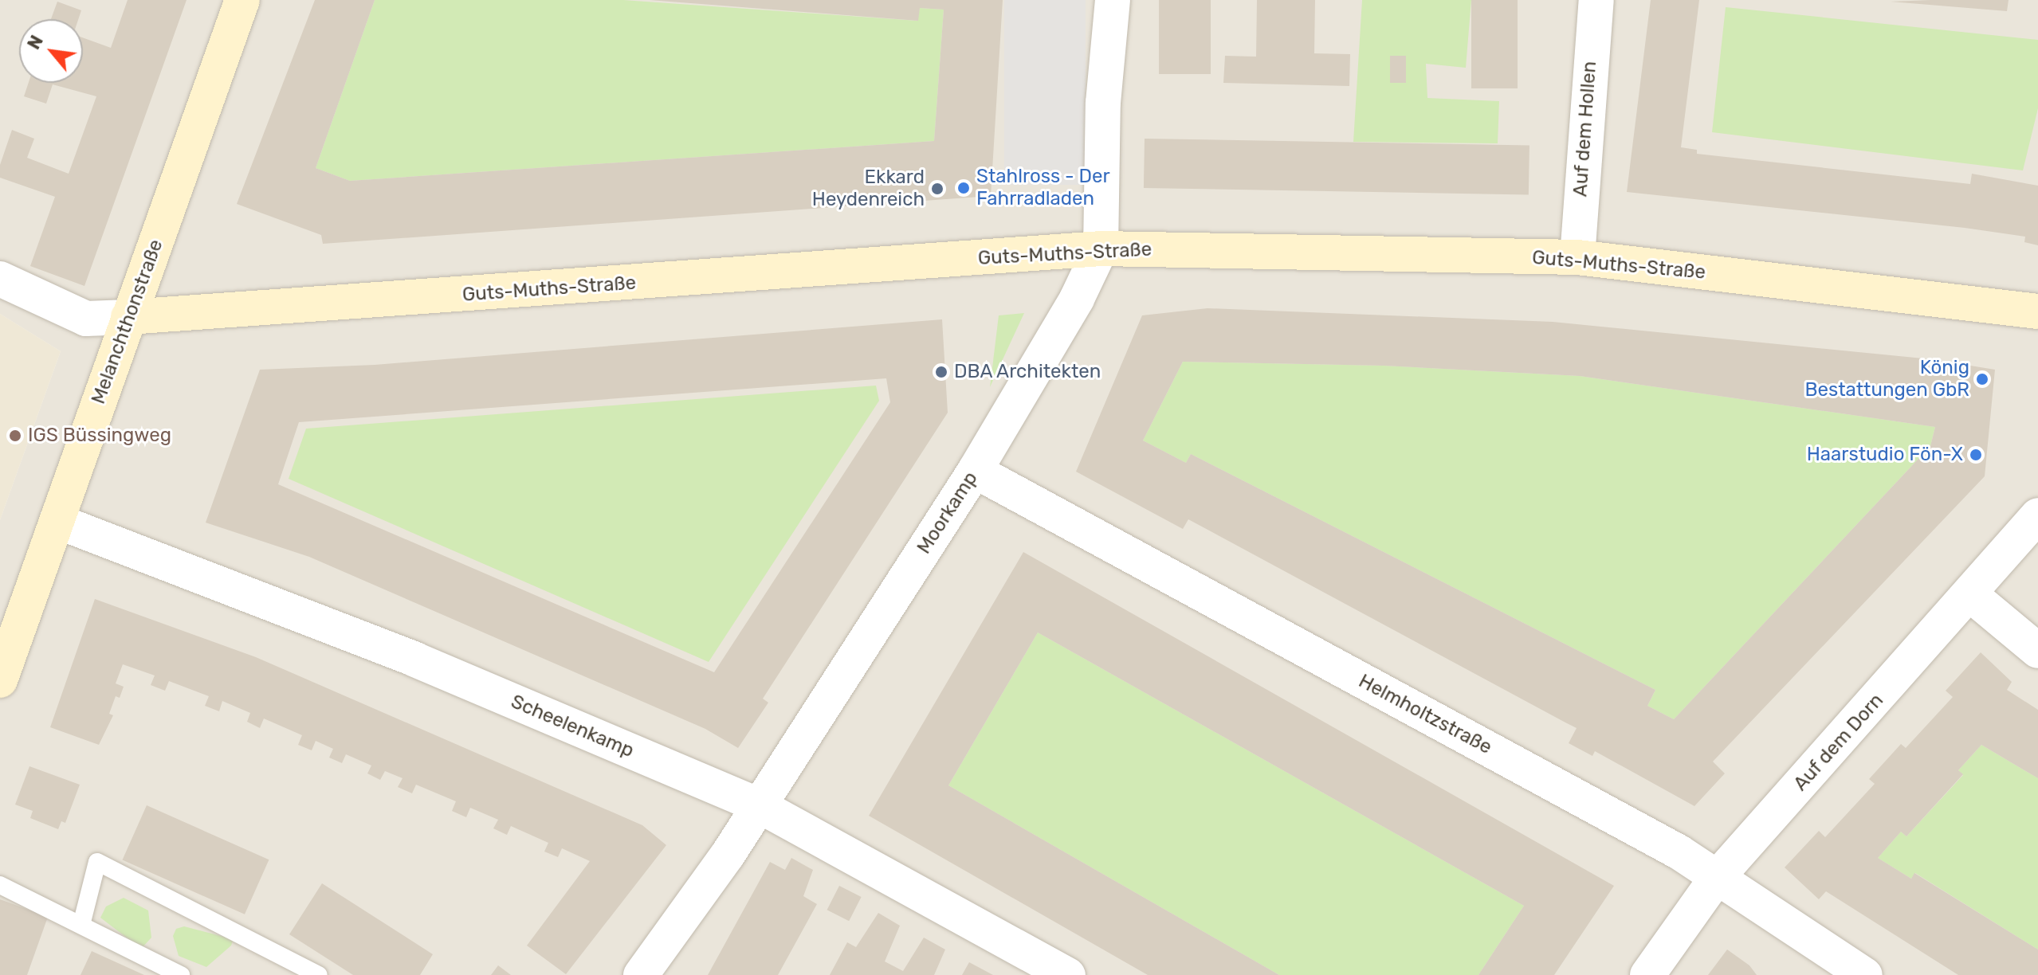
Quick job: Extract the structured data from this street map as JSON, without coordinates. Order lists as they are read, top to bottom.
{
  "streets": {
    "street": [
      "Auf dem Hollen",
      "Guts-Muths-Straße",
      "Melanchthonstraße",
      "Moorkamp",
      "Helmholtzstraße",
      "Scheelenkamp",
      "Auf dem Dorn"
    ]
  },
  "crossings": [
    ["Auf dem Hollen", "Guts-Muths-Straße"],
    ["Guts-Muths-Straße", "Melanchthonstraße"],
    ["Guts-Muths-Straße", "Moorkamp"],
    ["Melanchthonstraße", "Scheelenkamp"],
    ["Moorkamp", "Helmholtzstraße"],
    ["Moorkamp", "Scheelenkamp"],
    ["Helmholtzstraße", "Auf dem Dorn"]
  ],
  "places": [
    "Stahlross - Der Fahrradladen",
    "Ekkard Heydenreich",
    "DBA Architekten",
    "König Bestattungen GbR",
    "IGS Büssingweg",
    "Haarstudio Fön-X"
  ],
  "north": "top left"
}
